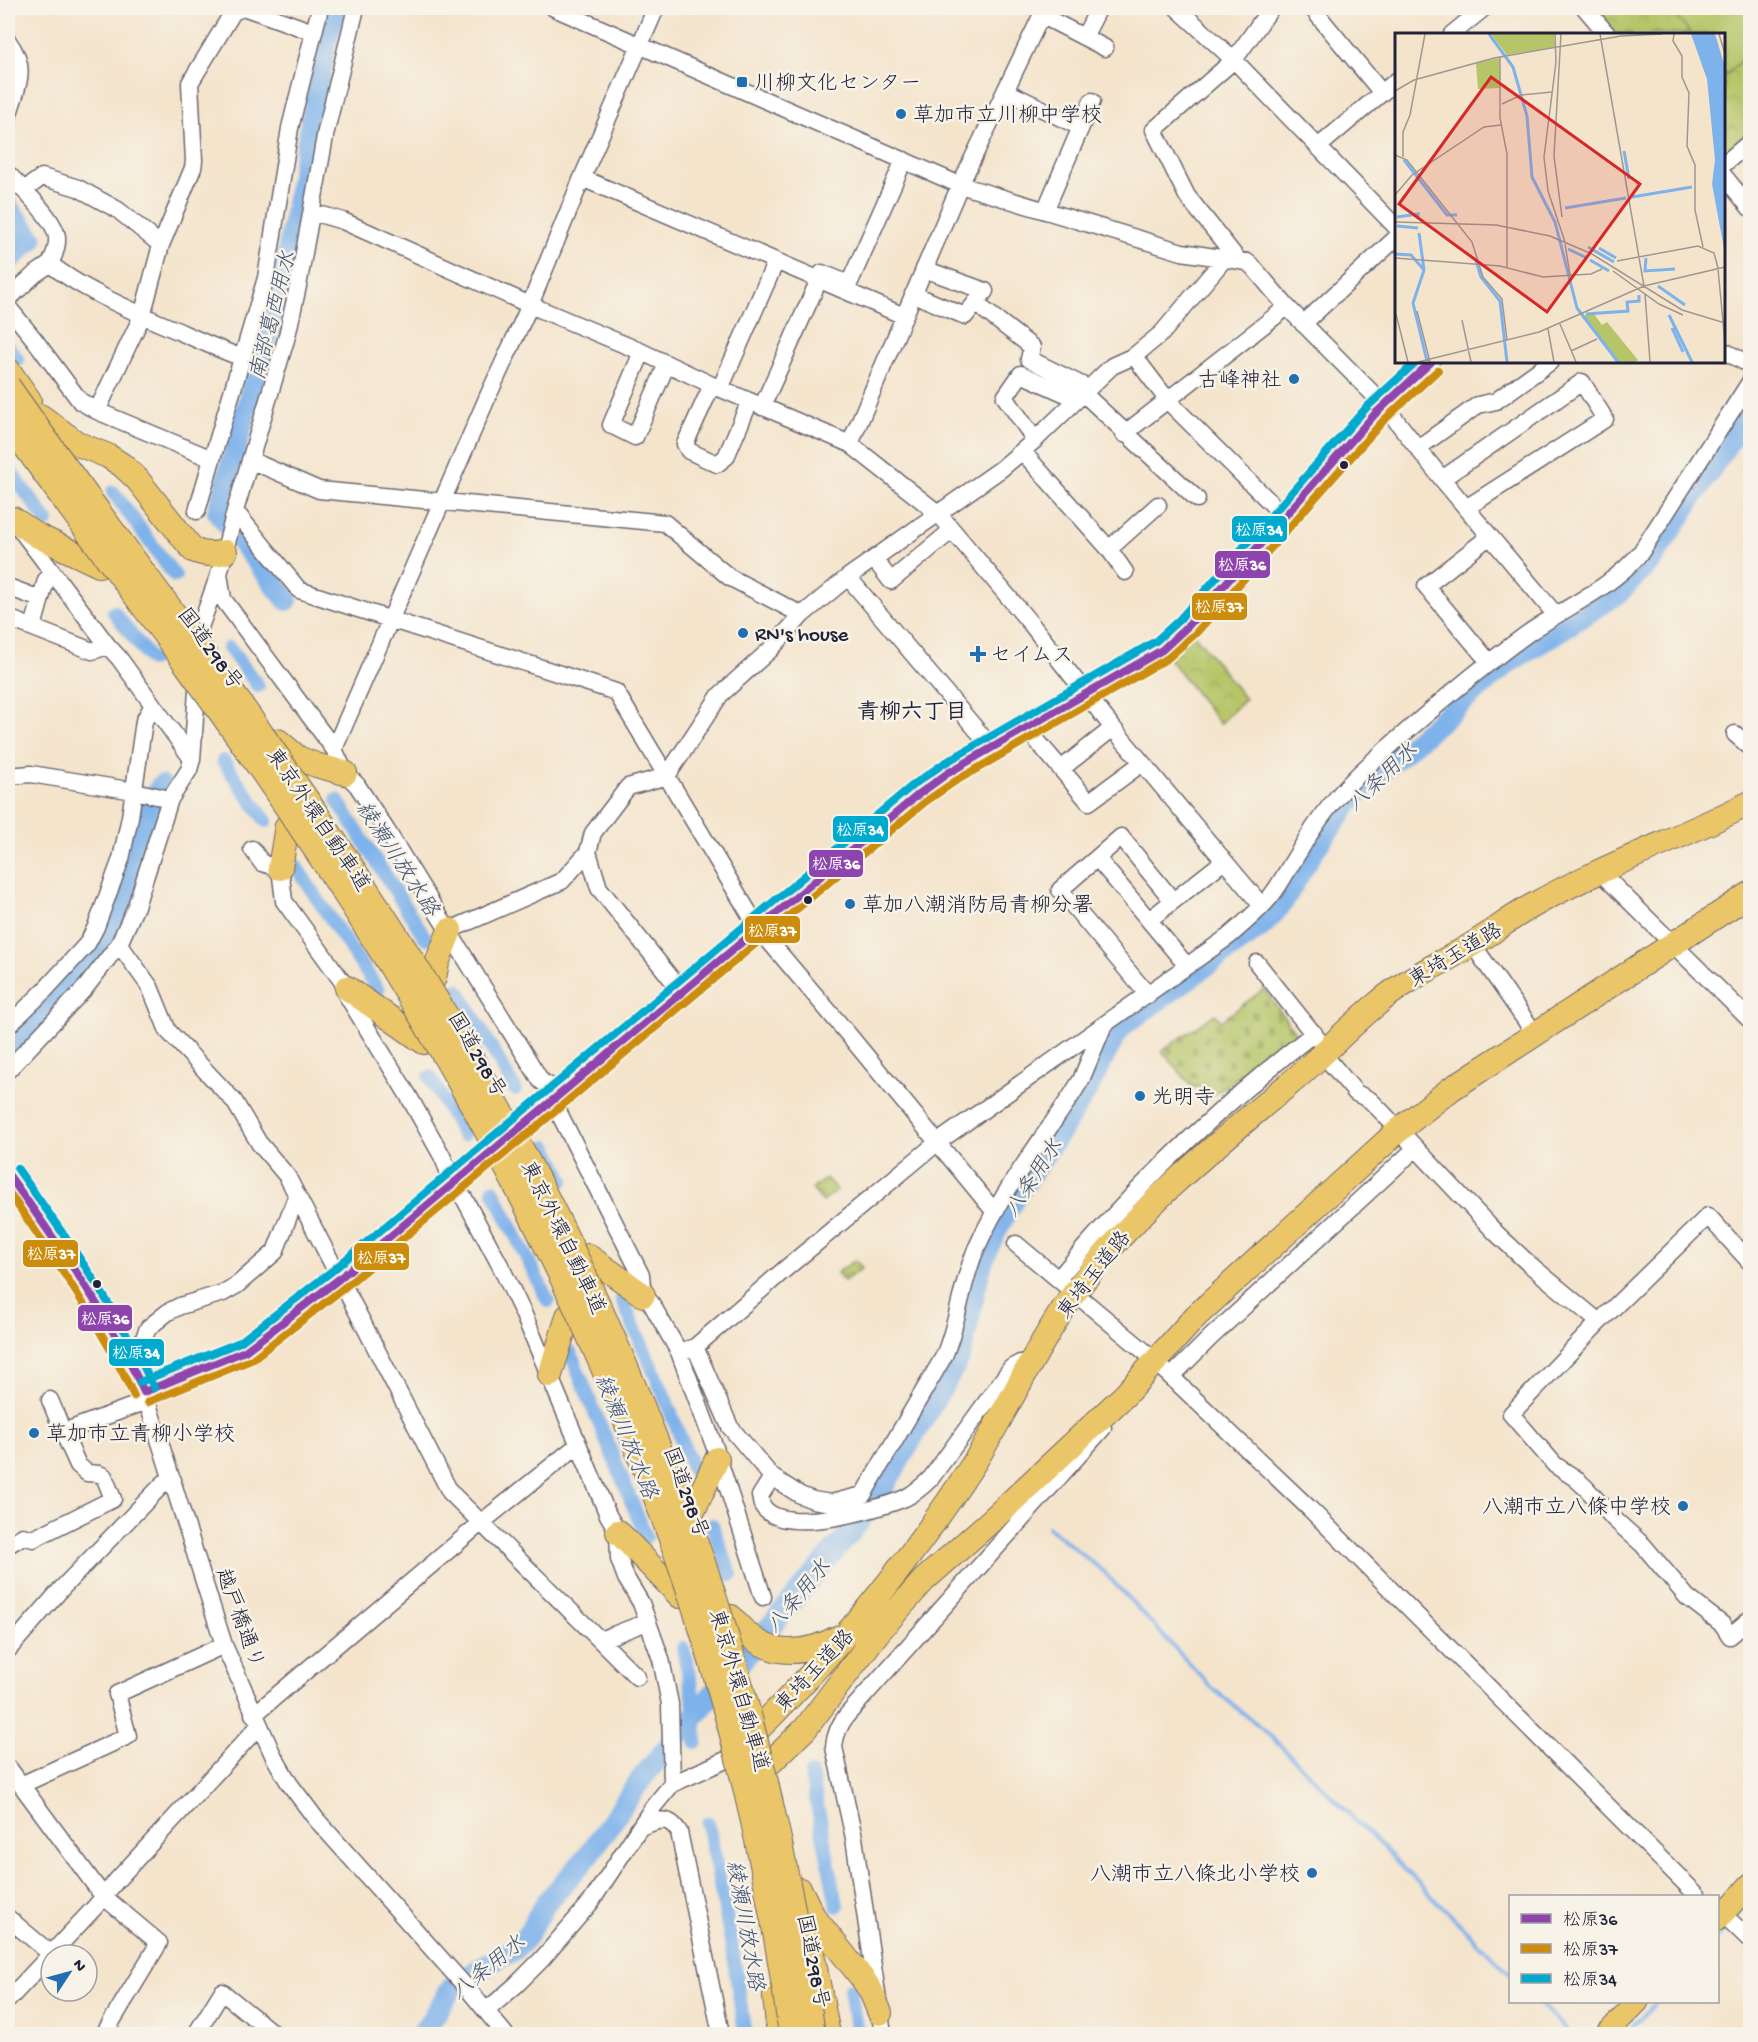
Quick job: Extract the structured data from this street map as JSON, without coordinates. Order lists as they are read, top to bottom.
{
  "streets": {
    "highway": ["国道298号", "東京外環自動車道", "東埼玉道路"],
    "street": ["越戸橋通り"]
  },
  "crossings": [
    ["国道298号", "東埼玉道路"]
  ],
  "districts": ["青柳六丁目"],
  "water": ["南部葛西用水", "八条用水", "綾瀬川放水路"],
  "places": {
    "transit": ["川柳文化センター"],
    "other": [
      "草加市立川柳中学校",
      "古峰神社",
      "RN's house",
      "草加八潮消防局青柳分署",
      "光明寺",
      "草加市立青柳小学校",
      "八潮市立八條中学校",
      "八潮市立八條北小学校"
    ],
    "health": ["セイムス"]
  },
  "lines": ["transit line 松原36", "transit line 松原34", "transit line 松原37"],
  "legend": ["松原36", "松原37", "松原34"],
  "north": "top right"
}
